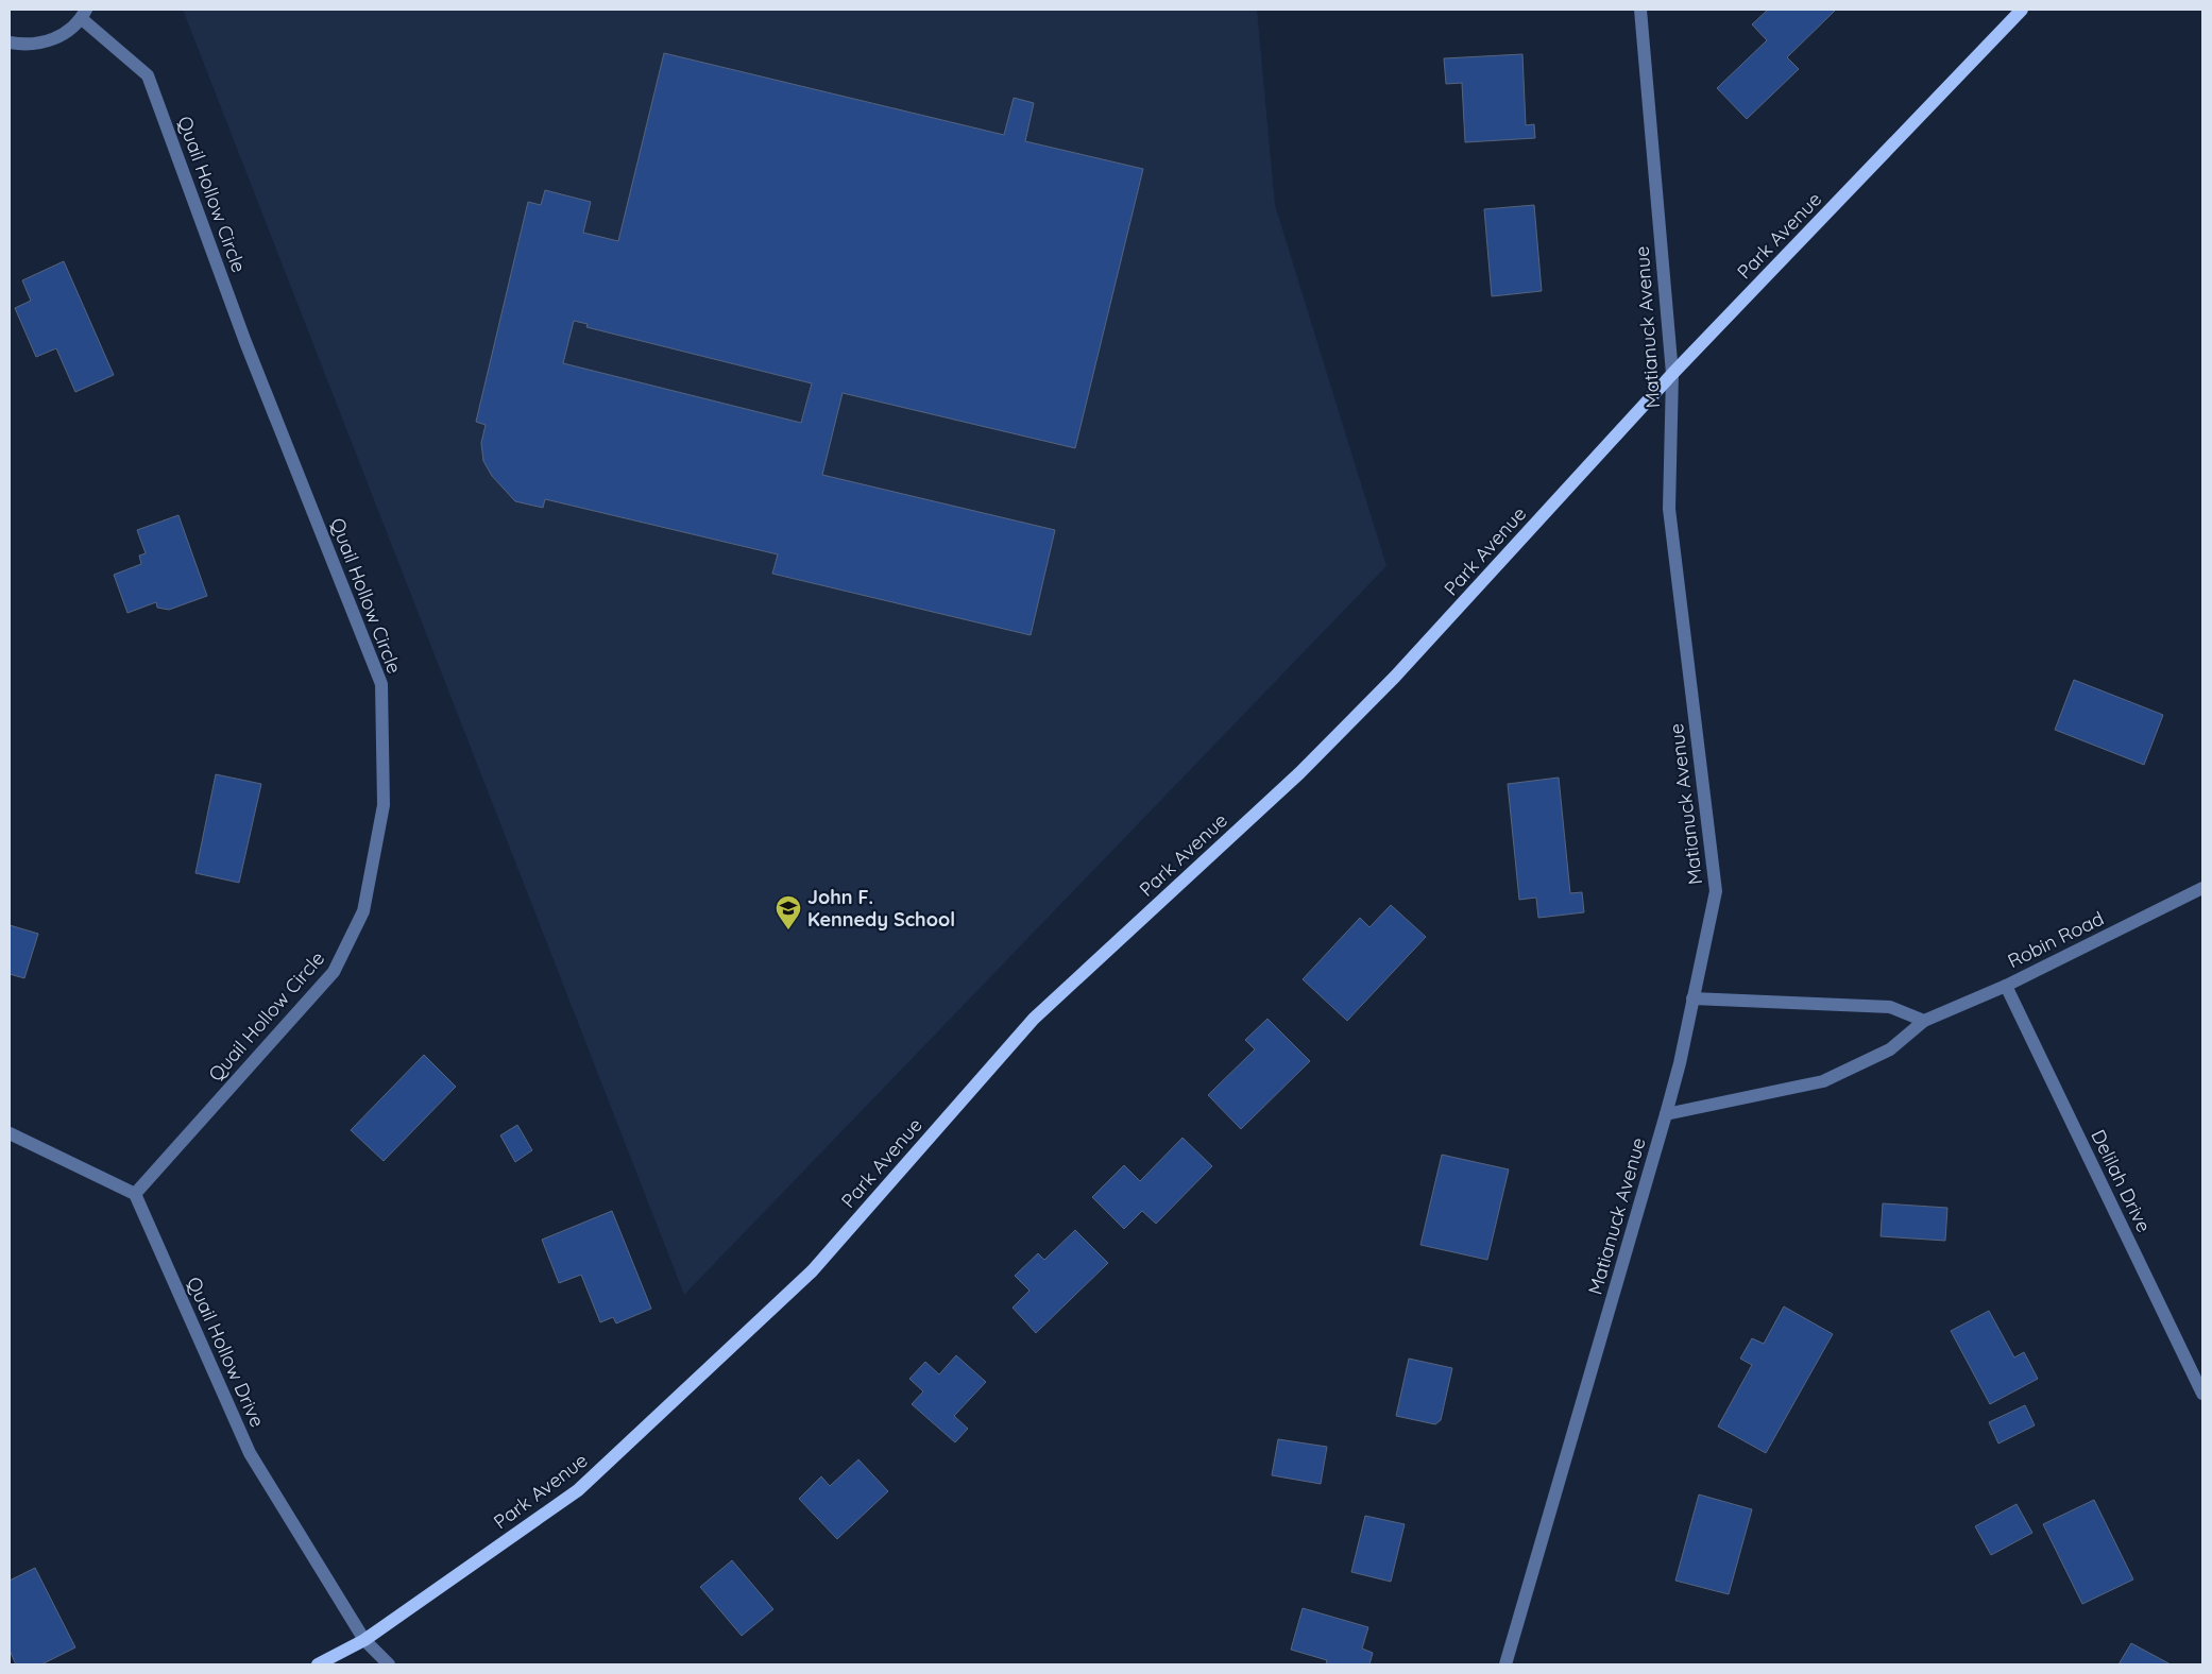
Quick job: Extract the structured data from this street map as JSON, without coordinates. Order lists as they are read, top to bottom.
{
  "streets": {
    "main road": ["Park Avenue"],
    "street": [
      "Quail Hollow Circle",
      "Matianuck Avenue",
      "Robin Road",
      "Delilah Drive",
      "Quail Hollow Drive"
    ]
  },
  "crossings": [
    ["Quail Hollow Circle", "Quail Hollow Drive"],
    ["Park Avenue", "Matianuck Avenue"],
    ["Park Avenue", "Quail Hollow Drive"],
    ["Matianuck Avenue", "Robin Road"],
    ["Robin Road", "Delilah Drive"]
  ],
  "places": {
    "school or university": ["John F. Kennedy School"]
  }
}
